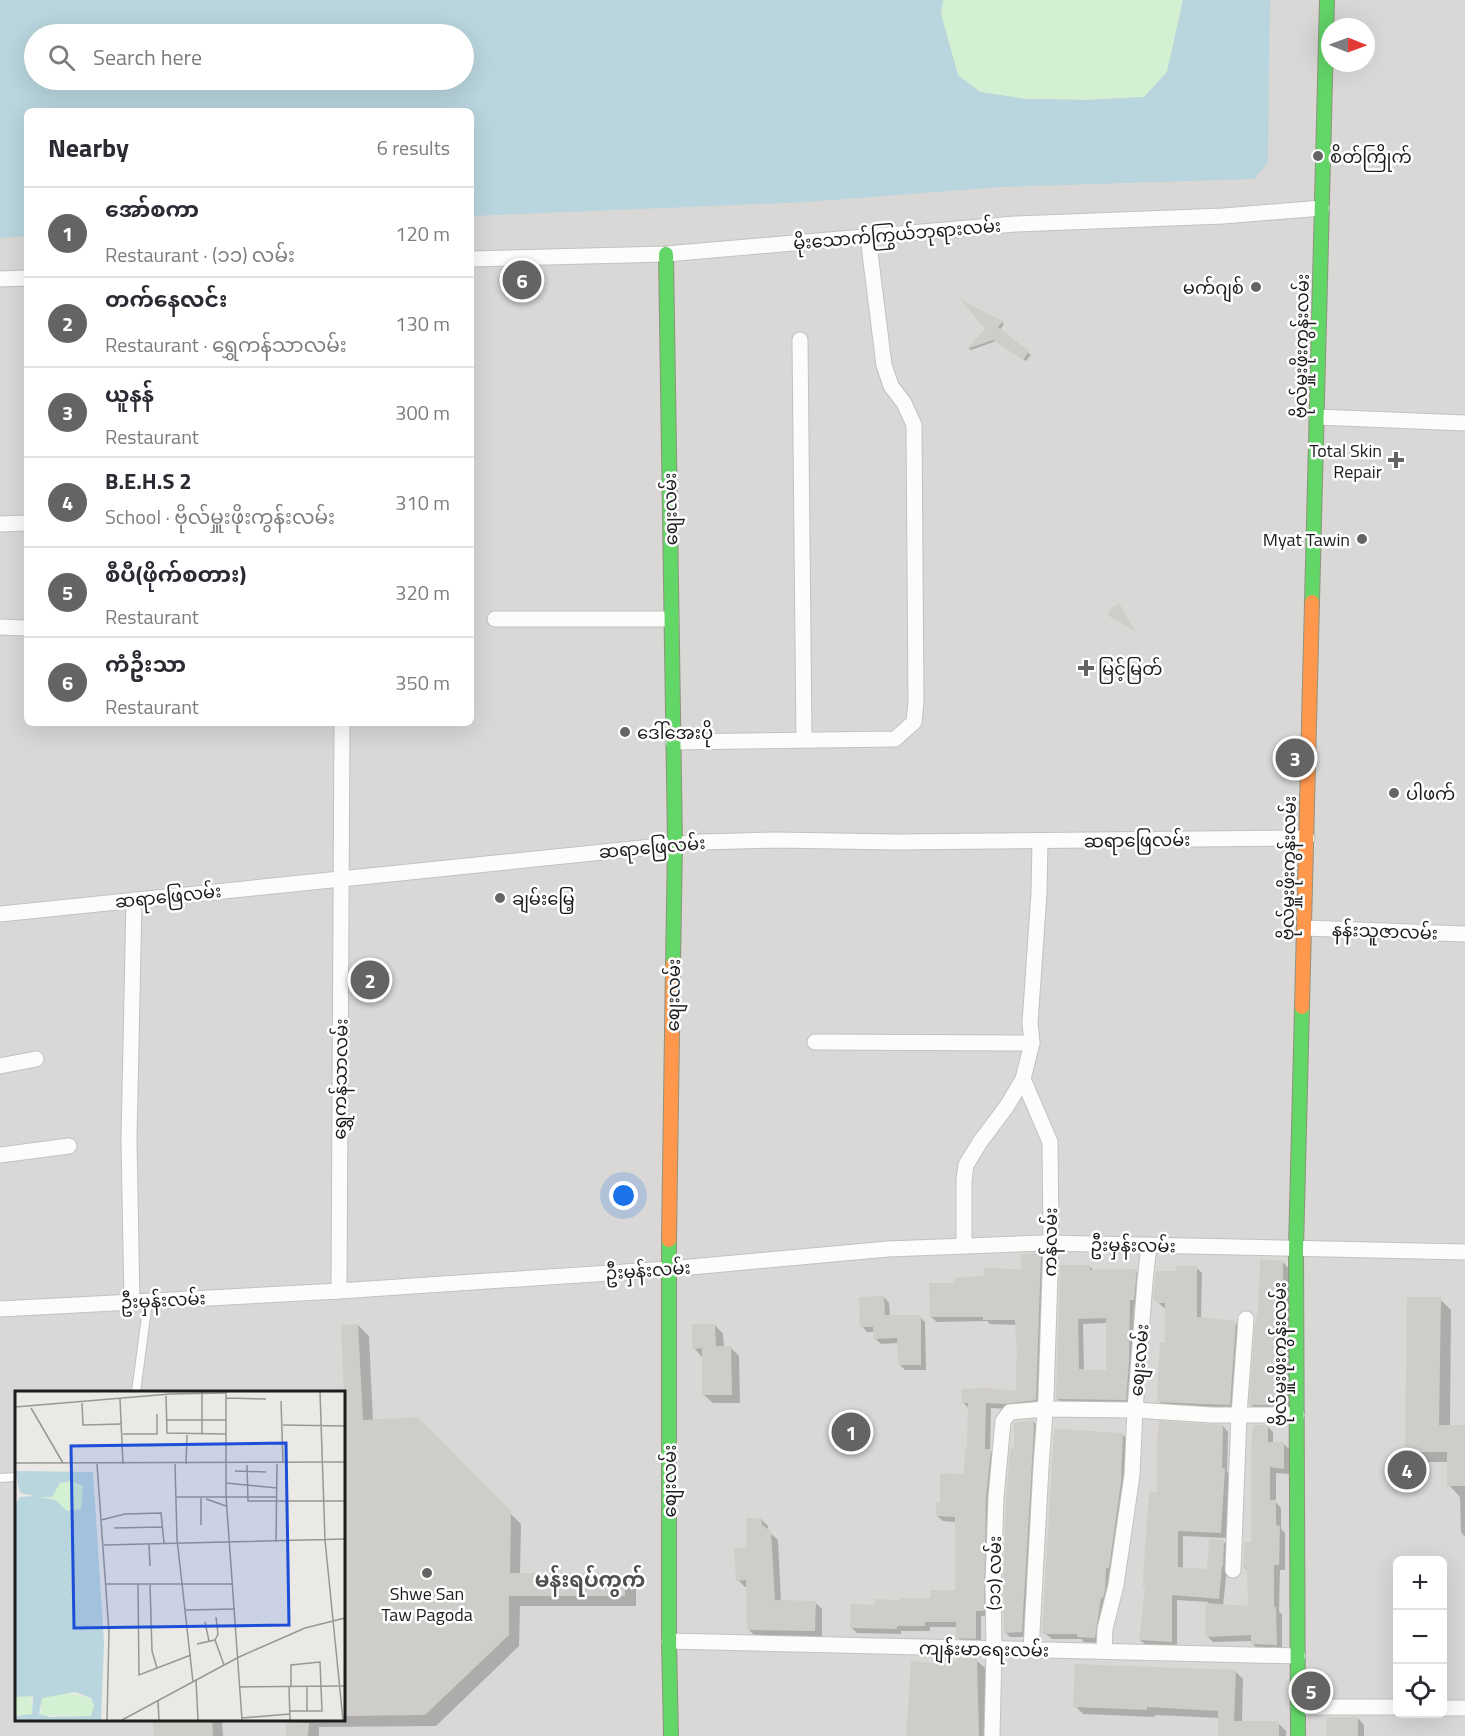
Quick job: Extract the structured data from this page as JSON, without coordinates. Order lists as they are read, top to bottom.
{
  "streets": {
    "street": [
      "မိုးသောက်ကြွယ်ဘုရားလမ်း",
      "ဗိုလ်မှူးဖိုးကွန်းလမ်း",
      "စျေးလမ်း",
      "ဆရာဖြေလမ်း",
      "နန်းသူဇာလမ်း",
      "‌ရွှေကန်သာလမ်း",
      "ကန်လမ်း",
      "ဦးမှန်းလမ်း",
      "(၁၁) လမ်း",
      "ကျန်းမာရေးလမ်း"
    ]
  },
  "crossings": [
    ["မိုးသောက်ကြွယ်ဘုရားလမ်း", "ဗိုလ်မှူးဖိုးကွန်းလမ်း"],
    ["မိုးသောက်ကြွယ်ဘုရားလမ်း", "စျေးလမ်း"],
    ["ဗိုလ်မှူးဖိုးကွန်းလမ်း", "ဆရာဖြေလမ်း"],
    ["ဗိုလ်မှူးဖိုးကွန်းလမ်း", "နန်းသူဇာလမ်း"],
    ["ဗိုလ်မှူးဖိုးကွန်းလမ်း", "ဦးမှန်းလမ်း"],
    ["ဗိုလ်မှူးဖိုးကွန်းလမ်း", "ကျန်းမာရေးလမ်း"],
    ["စျေးလမ်း", "ဆရာဖြေလမ်း"],
    ["စျေးလမ်း", "ဦးမှန်းလမ်း"],
    ["စျေးလမ်း", "ကျန်းမာရေးလမ်း"],
    ["ဆရာဖြေလမ်း", "‌ရွှေကန်သာလမ်း"],
    ["‌ရွှေကန်သာလမ်း", "ဦးမှန်းလမ်း"],
    ["ကန်လမ်း", "ဦးမှန်းလမ်း"],
    ["ကန်လမ်း", "(၁၁) လမ်း"],
    ["ကန်လမ်း", "ကျန်းမာရေးလမ်း"],
    ["(၁၁) လမ်း", "ကျန်းမာရေးလမ်း"]
  ],
  "districts": ["မန်းရပ်ကွက်"],
  "places": {
    "other": [
      "စိတ်ကြိုက်",
      "မက်ဂျစ်",
      "Myat Tawin",
      "ဒေါ်အေးပို",
      "ပါဖက်",
      "ချမ်းမြေ့",
      "Shwe San Taw Pagoda"
    ],
    "health": ["Total Skin Repair", "မြင့်မြတ်"]
  },
  "north": "right",
  "page": {
    "search": "Search here",
    "heading": ["Nearby", "6 results"],
    "list": [
      {
        "mark": "1",
        "name": "အော်စကာ",
        "note": "Restaurant · (၁၁) လမ်း",
        "value": "120 m"
      },
      {
        "mark": "2",
        "name": "တက်နေလင်း",
        "note": "Restaurant · ‌ရွှေကန်သာလမ်း",
        "value": "130 m"
      },
      {
        "mark": "3",
        "name": "ယူနန်",
        "note": "Restaurant",
        "value": "300 m"
      },
      {
        "mark": "4",
        "name": "B.E.H.S 2",
        "note": "School · ဗိုလ်မှူးဖိုးကွန်းလမ်း",
        "value": "310 m"
      },
      {
        "mark": "5",
        "name": "စီပီ(ဖိုက်စတား)",
        "note": "Restaurant",
        "value": "320 m"
      },
      {
        "mark": "6",
        "name": "ကံဦးသာ",
        "note": "Restaurant",
        "value": "350 m"
      }
    ],
    "pins": [
      "6",
      "3",
      "2",
      "1",
      "4",
      "5"
    ],
    "map_buttons": ["+", "−"]
  }
}
